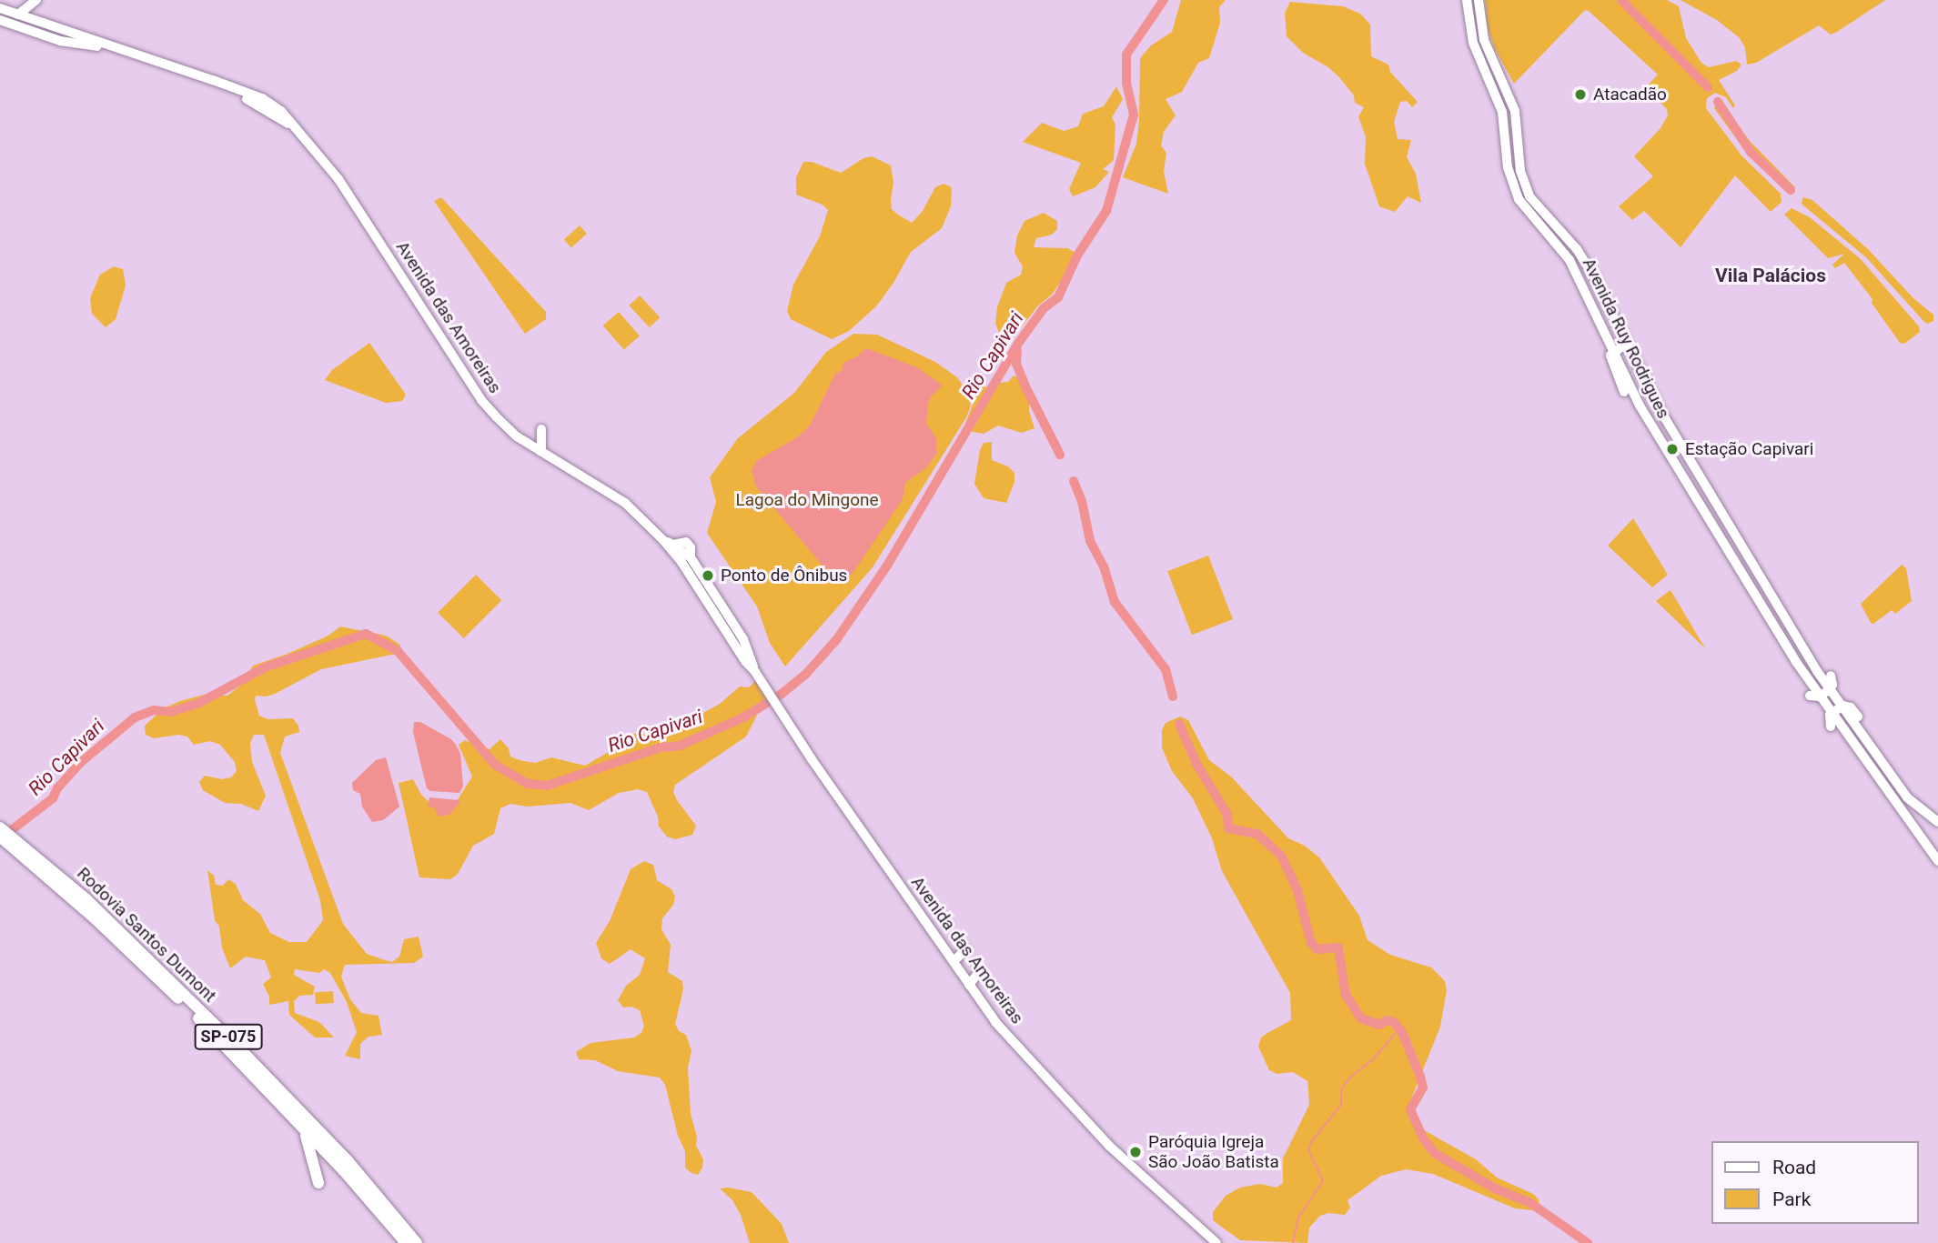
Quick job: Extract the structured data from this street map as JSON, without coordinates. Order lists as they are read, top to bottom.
{
  "streets": {
    "highway": ["Rodovia Santos Dumont", "SP-075"],
    "main road": ["Avenida das Amoreiras", "Avenida Ruy Rodrigues"]
  },
  "districts": ["Vila Palácios"],
  "water": ["Rio Capivari"],
  "parks": ["Lagoa do Mingone"],
  "places": [
    "Atacadão",
    "Estação Capivari",
    "Ponto de Ônibus",
    "Paróquia Igreja São João Batista"
  ],
  "legend": ["Road", "Park"]
}
